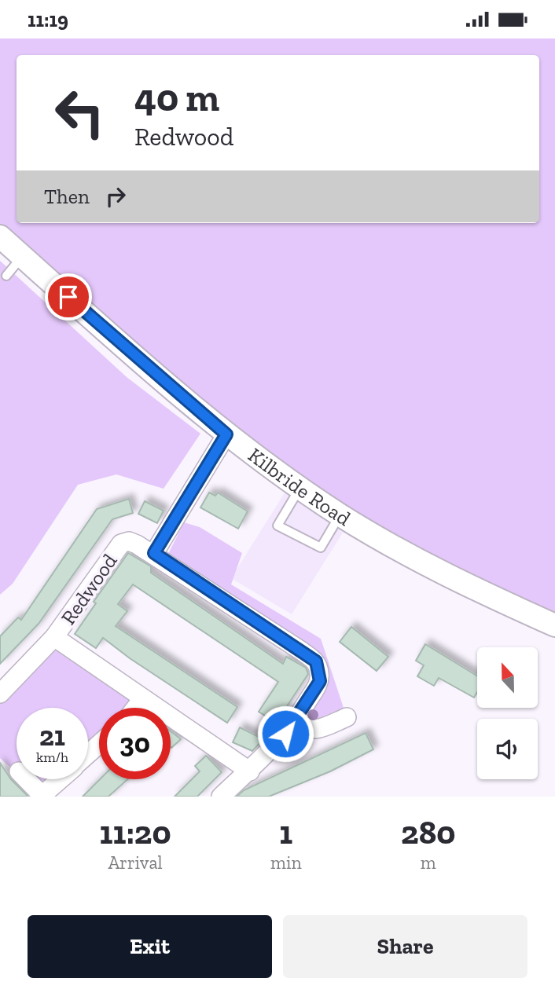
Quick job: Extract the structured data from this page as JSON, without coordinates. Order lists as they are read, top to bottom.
{
  "streets": {
    "street": ["Kilbride Road", "Redwood"]
  },
  "north": "top",
  "page": {
    "status": "11:19",
    "turn": ["40 m", "Redwood"],
    "then": "Then",
    "speed": "21 km/h",
    "limit": "30",
    "eta": [
      "11:20",
      "Arrival",
      "1",
      "min",
      "280",
      "m"
    ],
    "buttons": ["Exit", "Share"]
  }
}
